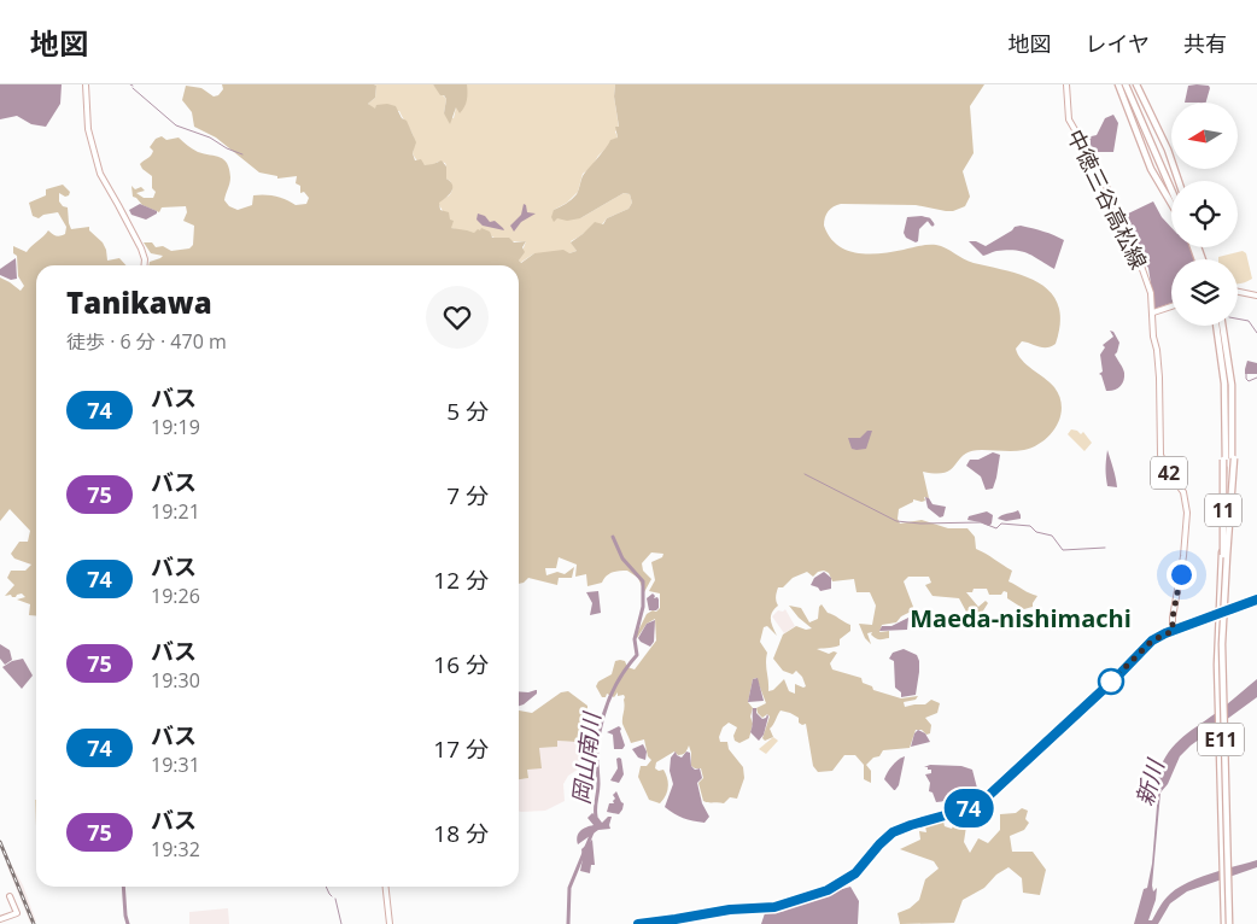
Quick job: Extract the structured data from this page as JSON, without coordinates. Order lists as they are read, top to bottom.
{
  "streets": {
    "highway": ["11", "E11"],
    "main road": ["中徳三谷高松線", "42"]
  },
  "crossings": [
    ["中徳三谷高松線", "42"],
    ["11", "E11"]
  ],
  "districts": ["Maeda-nishimachi"],
  "water": ["岡山南川", "新川"],
  "lines": ["bus line 74"],
  "north": "left",
  "page": {
    "header": "地図",
    "nav": ["地図", "レイヤ", "共有"],
    "on_map": "74",
    "heading": ["Tanikawa", "徒歩 · 6 分 · 470 m"],
    "list": [
      {
        "mark": "74",
        "name": "バス",
        "note": "19:19",
        "value": "5 分"
      },
      {
        "mark": "75",
        "name": "バス",
        "note": "19:21",
        "value": "7 分"
      },
      {
        "mark": "74",
        "name": "バス",
        "note": "19:26",
        "value": "12 分"
      },
      {
        "mark": "75",
        "name": "バス",
        "note": "19:30",
        "value": "16 分"
      },
      {
        "mark": "74",
        "name": "バス",
        "note": "19:31",
        "value": "17 分"
      },
      {
        "mark": "75",
        "name": "バス",
        "note": "19:32",
        "value": "18 分"
      }
    ]
  }
}
